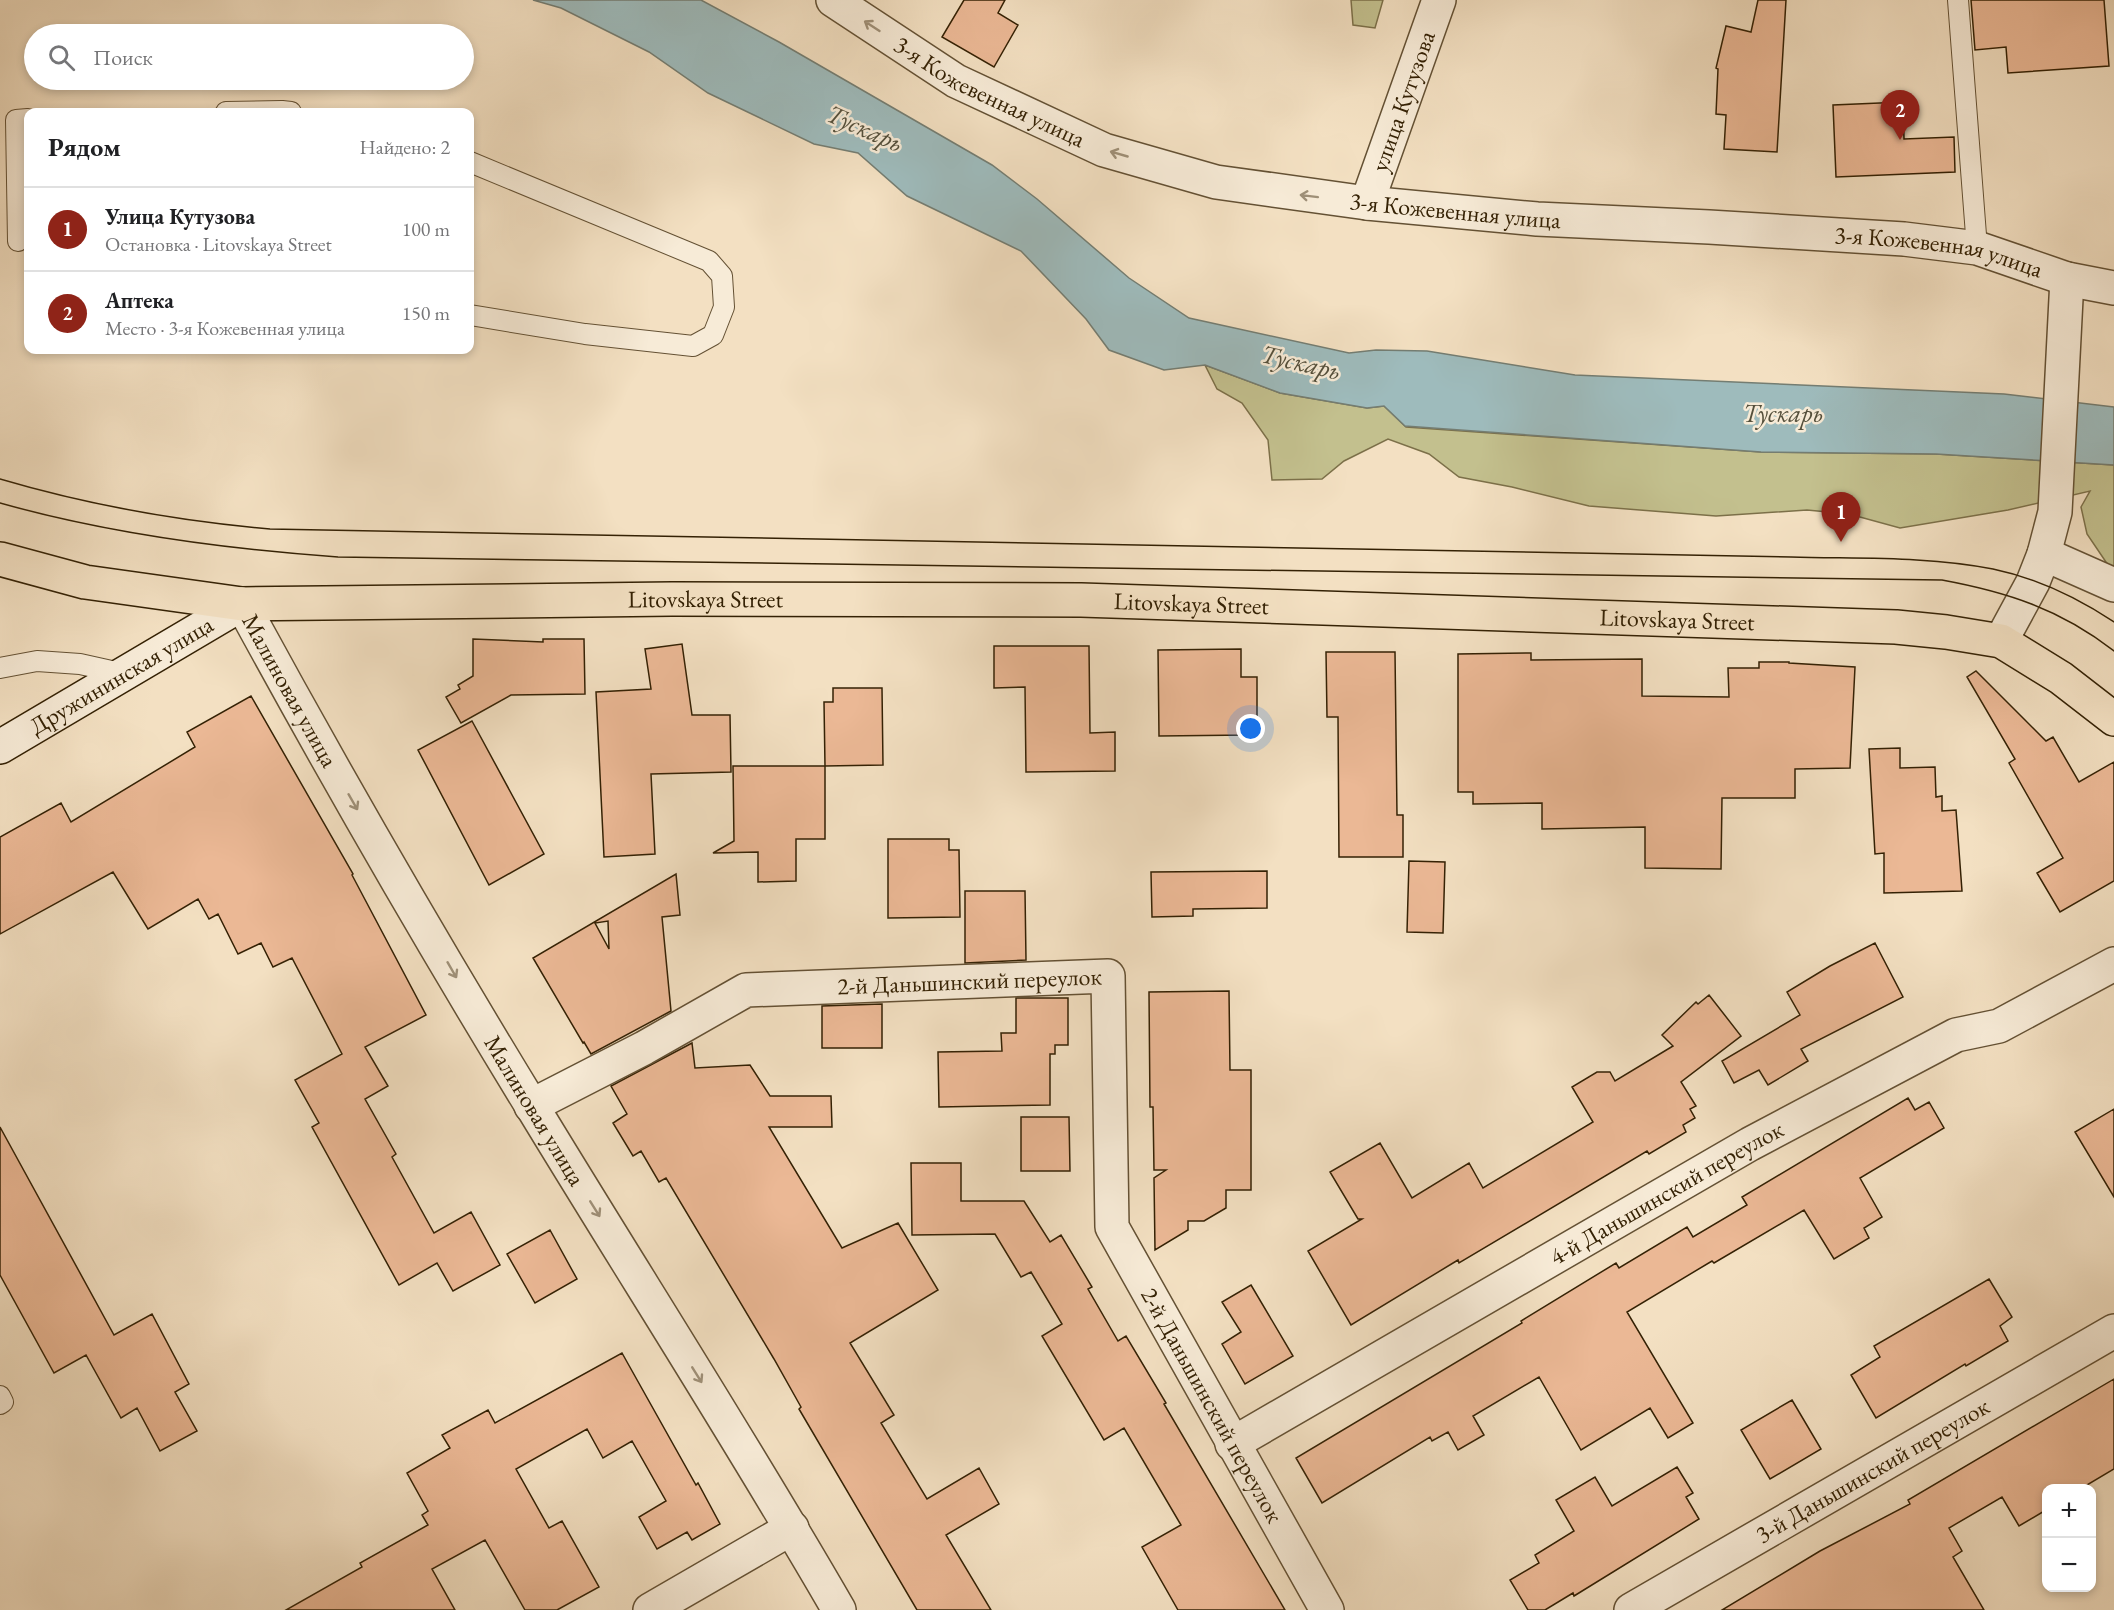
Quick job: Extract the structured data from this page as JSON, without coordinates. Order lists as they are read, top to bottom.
{
  "streets": {
    "main road": ["Litovskaya Street"],
    "street": [
      "3-я Кожевенная улица",
      "улица Кутузова",
      "Дружининская улица",
      "Малиновая улица",
      "2-й Даньшинский переулок",
      "4-й Даньшинский переулок",
      "3-й Даньшинский переулок"
    ]
  },
  "crossings": [
    ["3-я Кожевенная улица", "улица Кутузова"],
    ["Litovskaya Street", "Дружининская улица"],
    ["Litovskaya Street", "Малиновая улица"],
    ["Дружининская улица", "Малиновая улица"],
    ["Малиновая улица", "2-й Даньшинский переулок"],
    ["2-й Даньшинский переулок", "4-й Даньшинский переулок"]
  ],
  "one_way": ["3-я Кожевенная улица", "Малиновая улица"],
  "water": ["Тускарь"],
  "page": {
    "search": "Поиск",
    "pins": ["2", "1"],
    "heading": ["Рядом", "Найдено: 2"],
    "list": [
      {
        "mark": "1",
        "name": "Улица Кутузова",
        "note": "Остановка · Litovskaya Street",
        "value": "100 m"
      },
      {
        "mark": "2",
        "name": "Аптека",
        "note": "Место · 3-я Кожевенная улица",
        "value": "150 m"
      }
    ],
    "map_buttons": ["+", "−"]
  }
}
